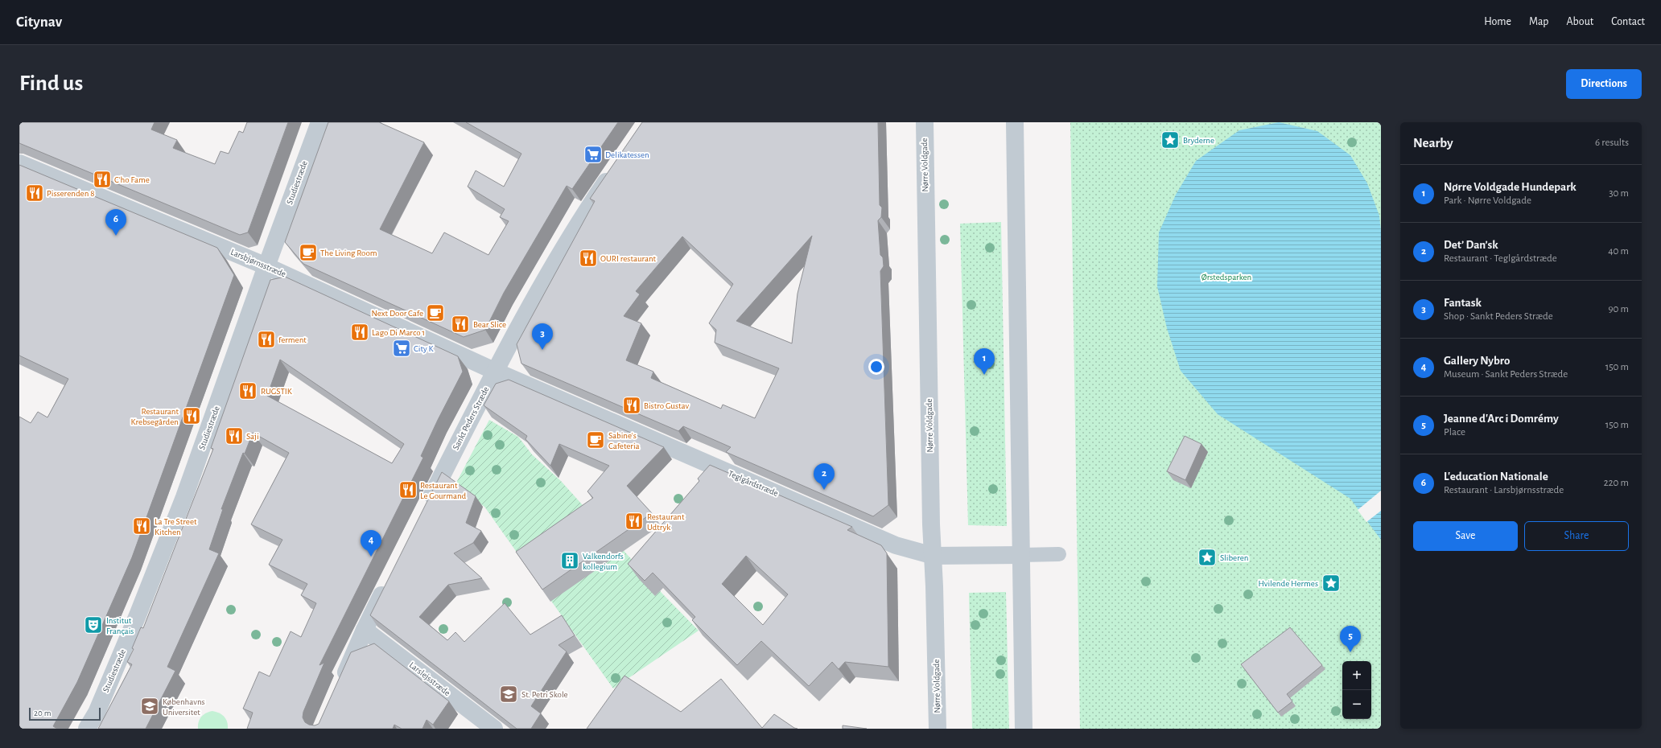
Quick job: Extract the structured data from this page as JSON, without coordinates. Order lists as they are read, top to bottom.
{
  "streets": {
    "street": [
      "Nørre Voldgade",
      "Studiestræde",
      "Larsbjørnsstræde",
      "Sankt Peders Stræde",
      "Teglgårdstræde",
      "Larslejsstræde"
    ]
  },
  "crossings": [
    ["Nørre Voldgade", "Teglgårdstræde"],
    ["Studiestræde", "Larsbjørnsstræde"],
    ["Larsbjørnsstræde", "Sankt Peders Stræde"],
    ["Larsbjørnsstræde", "Teglgårdstræde"],
    ["Sankt Peders Stræde", "Teglgårdstræde"]
  ],
  "parks": ["Ørstedsparken"],
  "places": {
    "place": ["Bryderne", "Sliberen", "Hvilende Hermes"],
    "supermarket": ["Delikatessen", "City K"],
    "restaurant": [
      "C'ho Fame",
      "Pisserenden 8",
      "OURI restaurant",
      "Bear Slice",
      "Lago Di Marco 1",
      "ferment",
      "RUGSTIK",
      "Bistro Gustav",
      "Restaurant Krebsegården",
      "Saji",
      "Restaurant Le Gourmand",
      "Restaurant Udtryk",
      "La Tre Street Kitchen"
    ],
    "cafe": ["The Living Room", "Next Door Cafe", "Sabine's Cafeteria"],
    "building": ["Valkendorfs kollegium"],
    "theatre": ["Institut Français"],
    "school or university": ["St. Petri Skole", "Københavns Universitet"]
  },
  "scale_bar": "20 m",
  "page": {
    "header": "Citynav",
    "nav": [
      "Home",
      "Map",
      "About",
      "Contact"
    ],
    "buttons": [
      "Directions",
      ["Save", "Share"]
    ],
    "title": "Find us",
    "heading": ["Nearby", "6 results"],
    "list": [
      {
        "mark": "1",
        "name": "Nørre Voldgade Hundepark",
        "note": "Park · Nørre Voldgade",
        "value": "30 m"
      },
      {
        "mark": "2",
        "name": "Det’ Dan’sk",
        "note": "Restaurant · Teglgårdstræde",
        "value": "40 m"
      },
      {
        "mark": "3",
        "name": "Fantask",
        "note": "Shop · Sankt Peders Stræde",
        "value": "90 m"
      },
      {
        "mark": "4",
        "name": "Gallery Nybro",
        "note": "Museum · Sankt Peders Stræde",
        "value": "150 m"
      },
      {
        "mark": "5",
        "name": "Jeanne d'Arc i Domrémy",
        "note": "Place",
        "value": "150 m"
      },
      {
        "mark": "6",
        "name": "L'education Nationale",
        "note": "Restaurant · Larsbjørnsstræde",
        "value": "220 m"
      }
    ],
    "pins": [
      "6",
      "3",
      "1",
      "2",
      "4",
      "5"
    ],
    "map_buttons": ["+", "−"],
    "scale": "20 m"
  }
}
